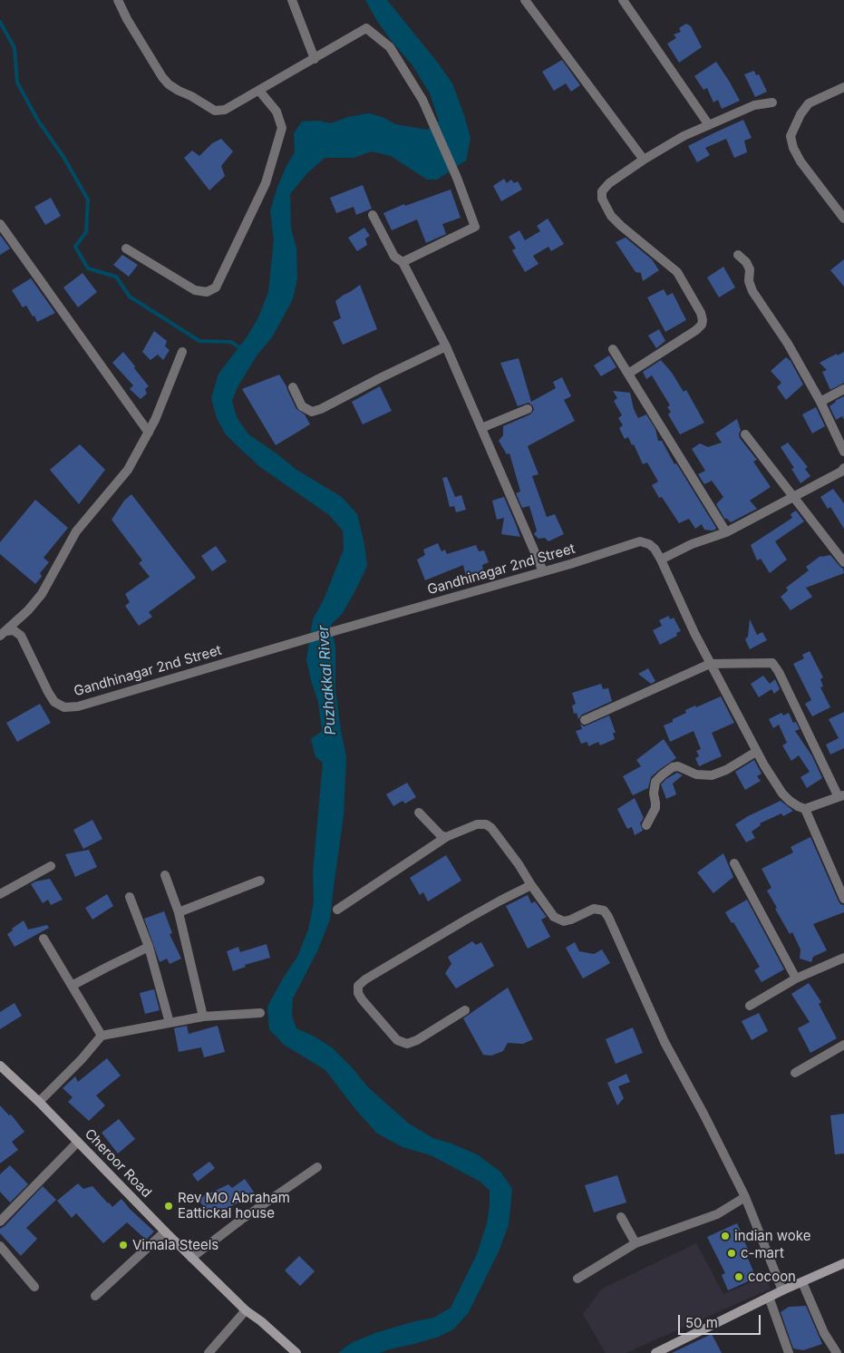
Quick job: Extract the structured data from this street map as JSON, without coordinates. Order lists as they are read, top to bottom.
{
  "streets": {
    "main road": ["Cheroor Road"],
    "street": ["Gandhinagar 2nd Street"]
  },
  "water": ["Puzhakkal River"],
  "places": [
    "Rev MO Abraham Eattickal house",
    "indian woke",
    "Vimala Steels",
    "c-mart",
    "cocoon"
  ],
  "scale_bar": "50 m"
}
